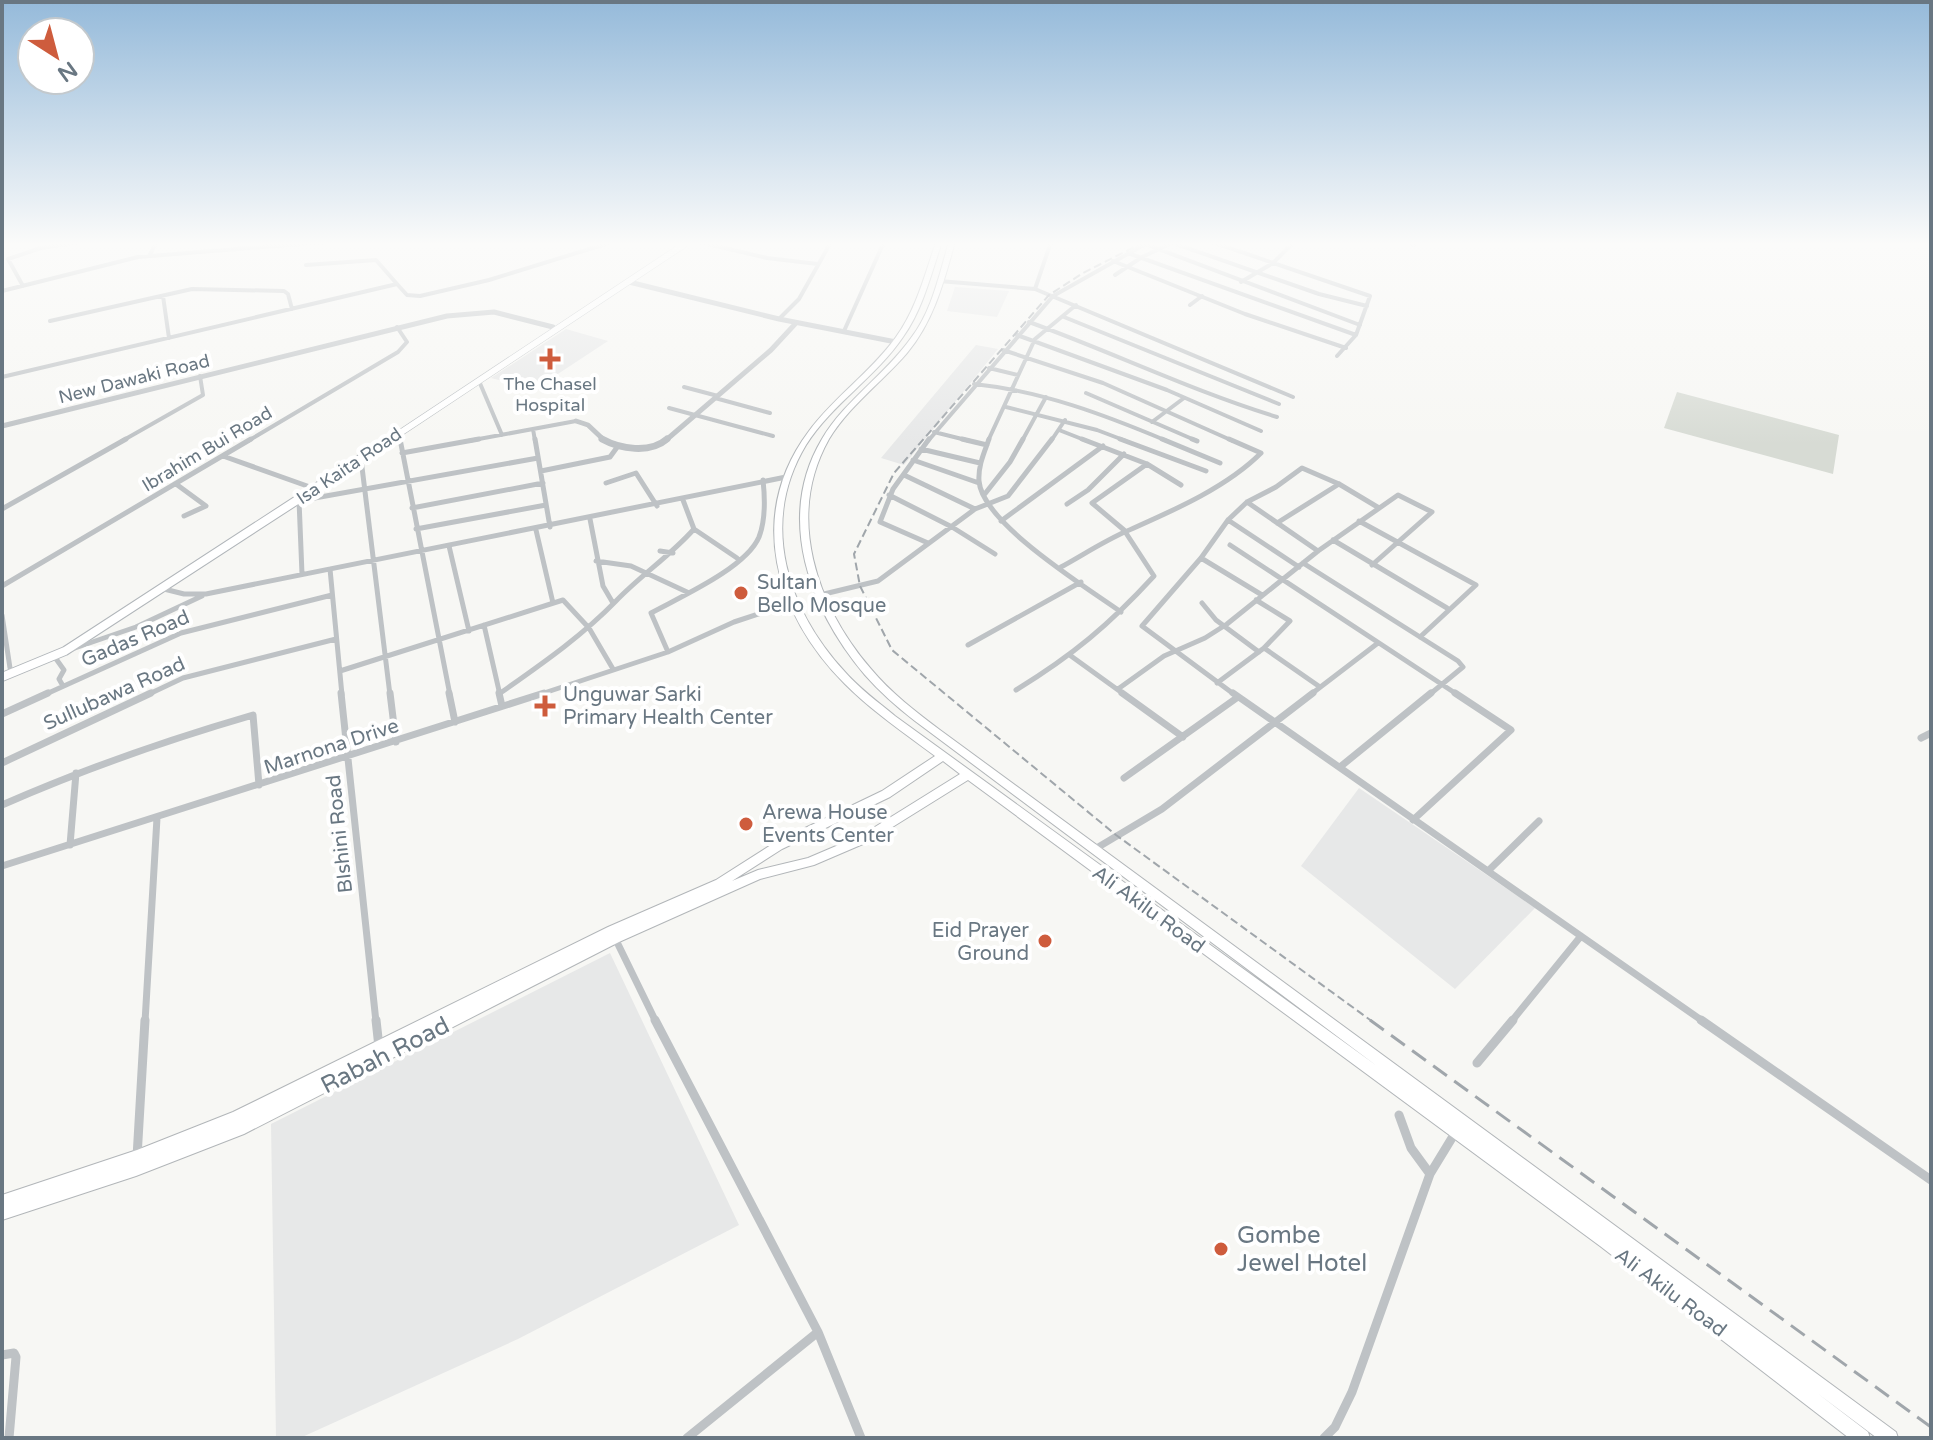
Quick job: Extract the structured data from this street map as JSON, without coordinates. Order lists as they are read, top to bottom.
{
  "streets": {
    "main road": ["Isa Kaita Road", "Ali Akilu Road", "Rabah Road"],
    "street": [
      "New Dawaki Road",
      "Ibrahim Bui Road",
      "Gadas Road",
      "Sullubawa Road",
      "Marnona Drive",
      "BIshini Road"
    ]
  },
  "crossings": [
    ["New Dawaki Road", "Ibrahim Bui Road"],
    ["New Dawaki Road", "Isa Kaita Road"],
    ["Gadas Road", "BIshini Road"],
    ["Sullubawa Road", "BIshini Road"],
    ["Marnona Drive", "BIshini Road"],
    ["Marnona Drive", "Ali Akilu Road"],
    ["BIshini Road", "Rabah Road"],
    ["Ali Akilu Road", "Rabah Road"]
  ],
  "places": {
    "health": ["The Chasel Hospital", "Unguwar Sarki Primary Health Center"],
    "other": [
      "Sultan Bello Mosque",
      "Arewa House Events Center",
      "Eid Prayer Ground",
      "Gombe Jewel Hotel"
    ]
  },
  "north": "bottom right"
}
